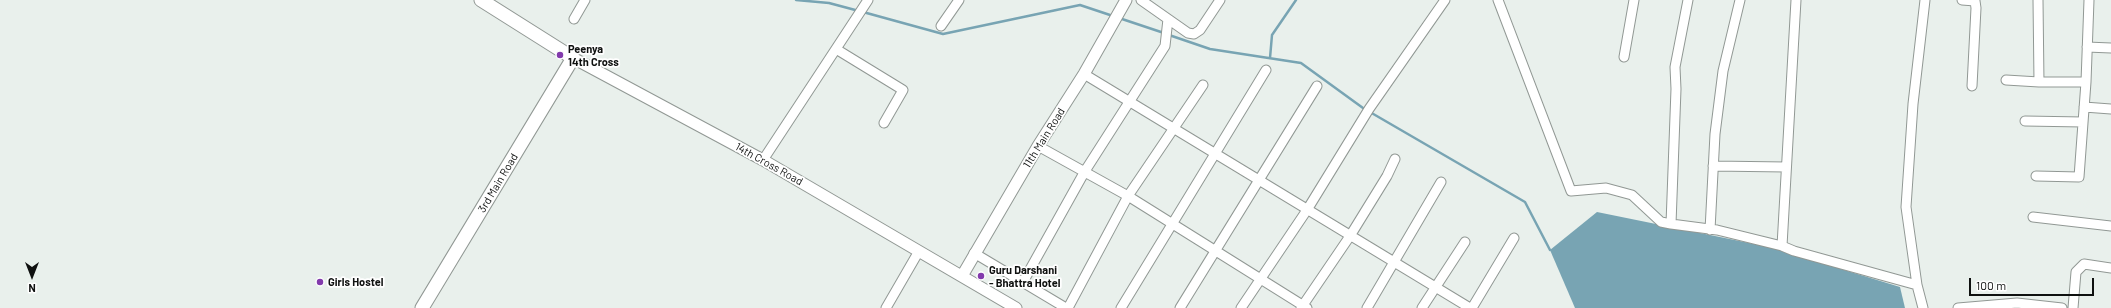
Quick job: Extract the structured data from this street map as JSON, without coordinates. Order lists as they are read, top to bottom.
{
  "streets": {
    "main road": ["3rd Main Road"],
    "street": ["11th Main Road", "14th Cross Road"]
  },
  "crossings": [
    ["11th Main Road", "14th Cross Road"],
    ["14th Cross Road", "3rd Main Road"]
  ],
  "places": ["Peenya 14th Cross", "Guru Darshani - Bhattra Hotel", "Girls Hostel"],
  "scale_bar": "100 m",
  "north": "bottom"
}
